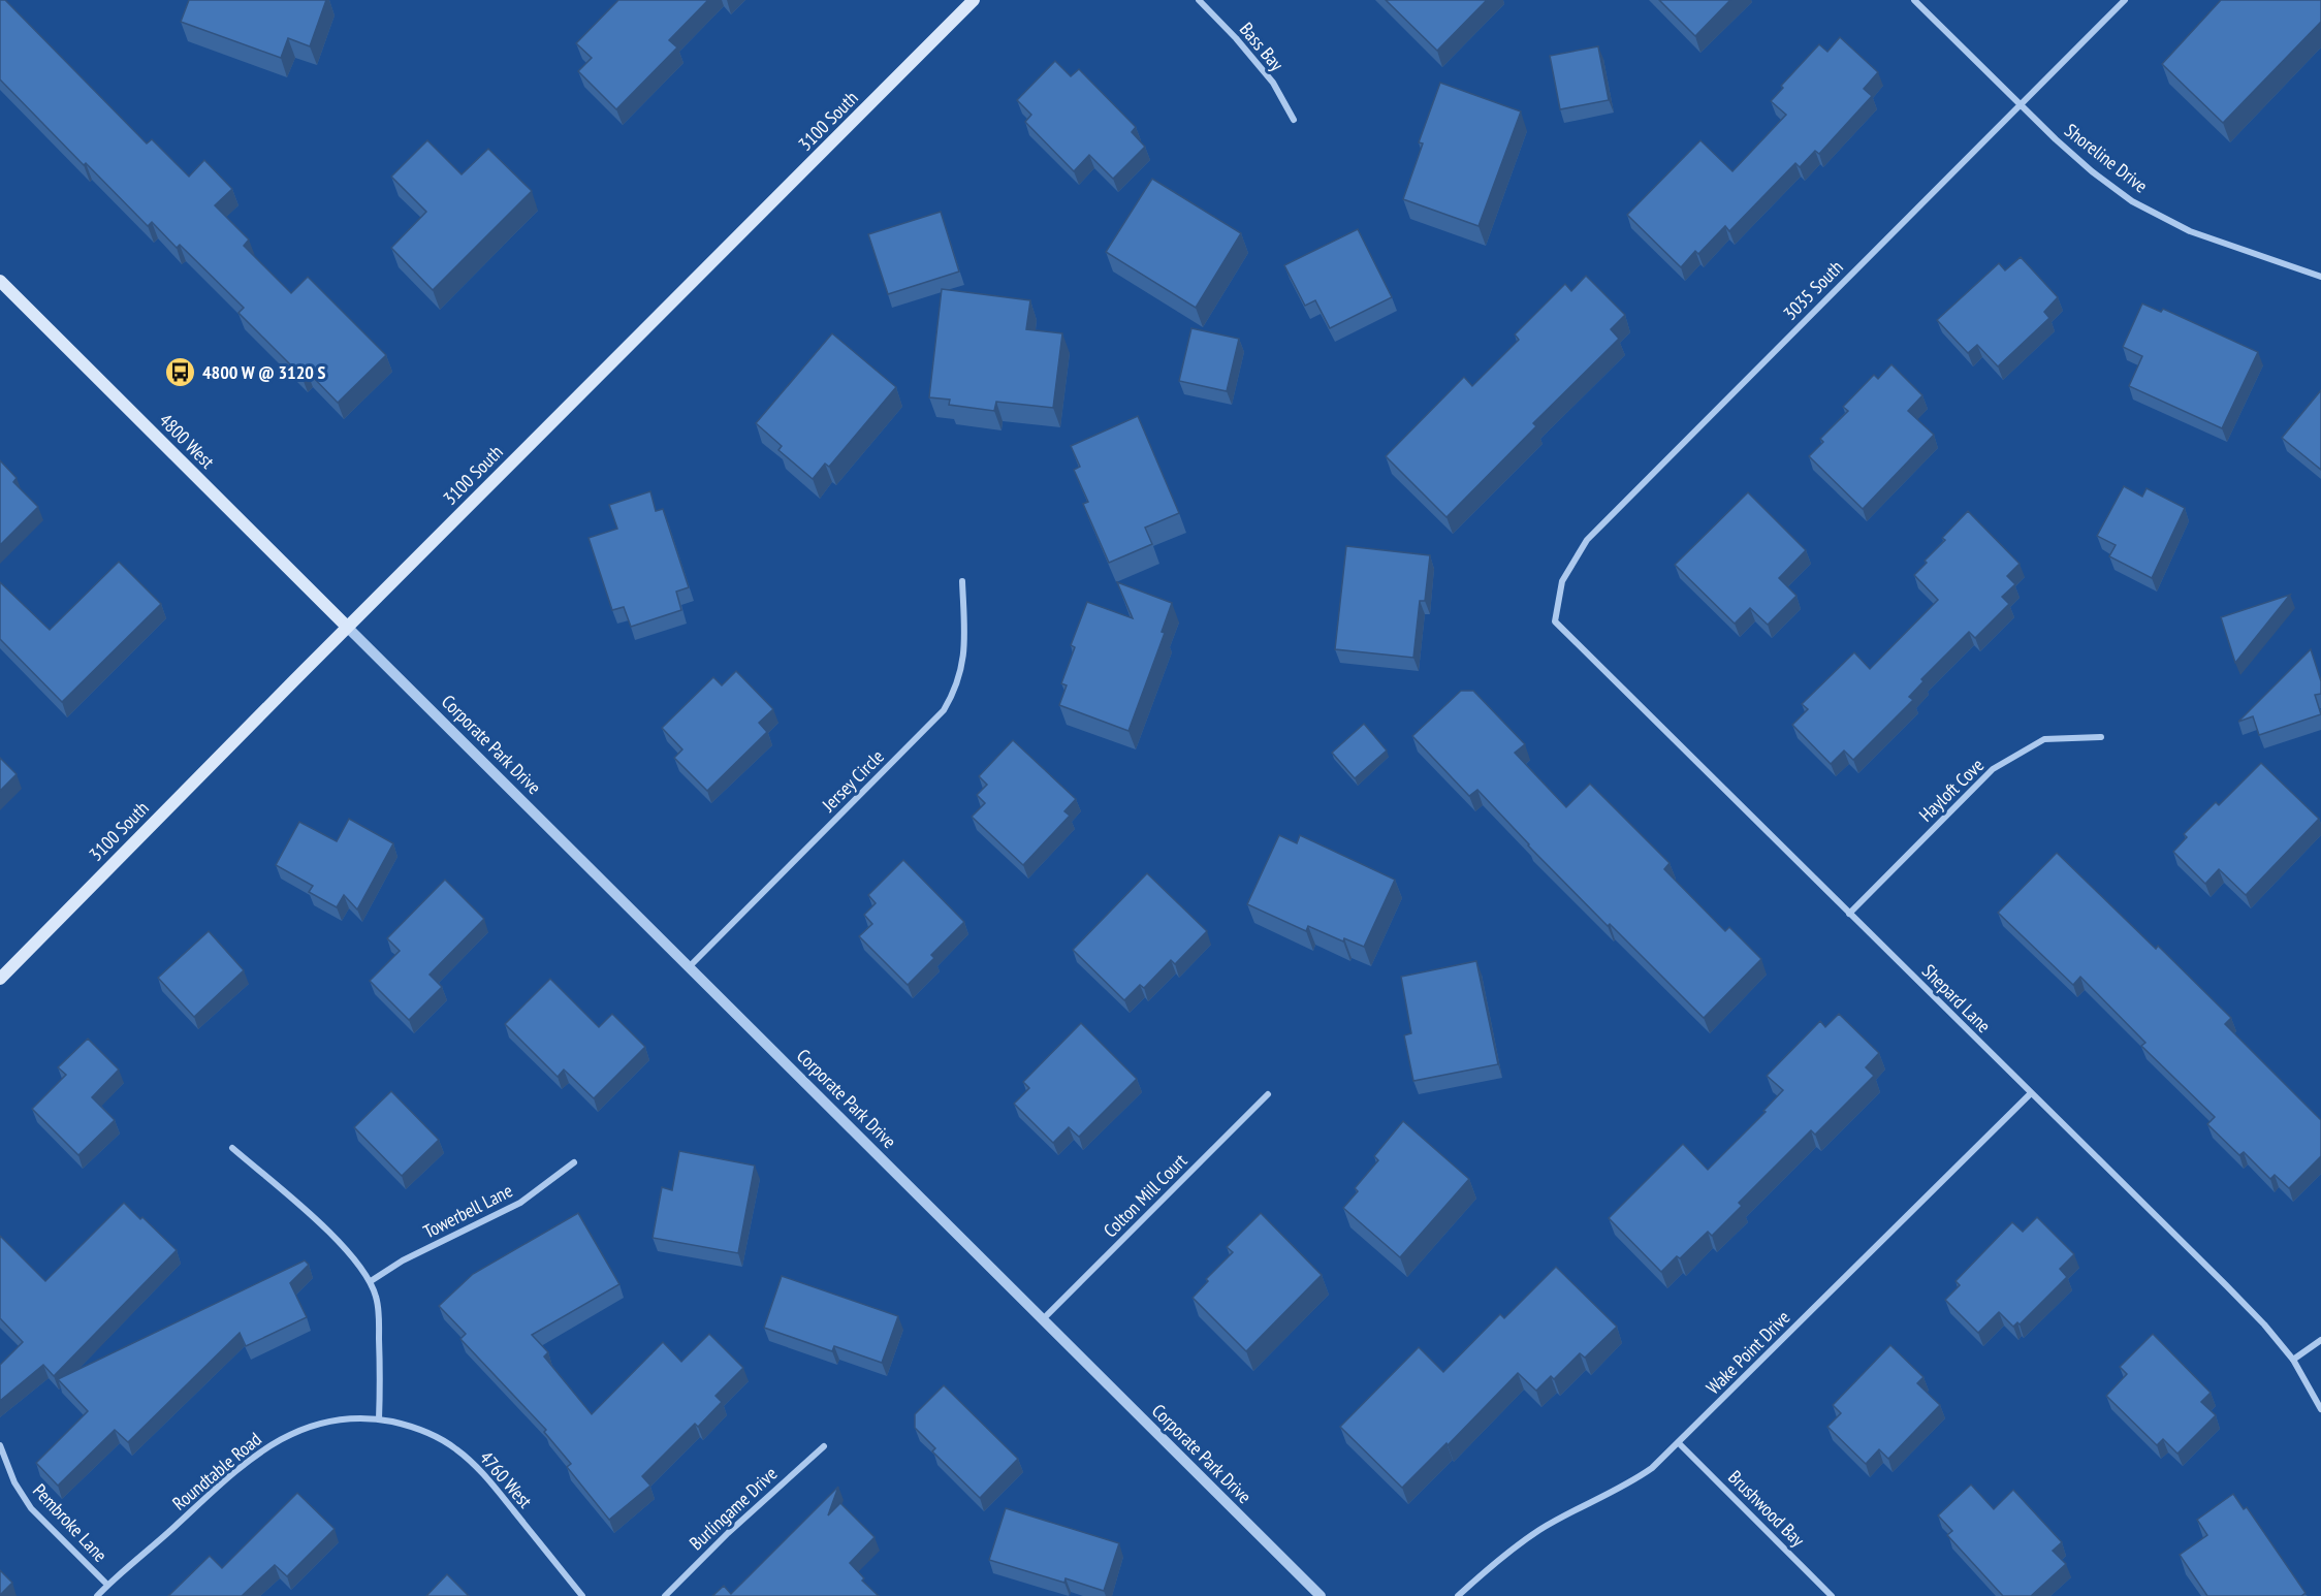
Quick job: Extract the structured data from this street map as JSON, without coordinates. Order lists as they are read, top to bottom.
{
  "streets": {
    "main road": ["3100 South", "4800 West"],
    "street": [
      "Bass Bay",
      "Shoreline Drive",
      "3035 South",
      "Corporate Park Drive",
      "Jersey Circle",
      "Hayloft Cove",
      "Shepard Lane",
      "Colton Mill Court",
      "Towerbell Lane",
      "Wake Point Drive",
      "Roundtable Road",
      "4760 West",
      "Burlingame Drive",
      "Brushwood Bay",
      "Pembroke Lane"
    ]
  },
  "crossings": [
    ["3100 South", "4800 West"],
    ["3100 South", "Corporate Park Drive"],
    ["Shoreline Drive", "3035 South"],
    ["3035 South", "Shepard Lane"],
    ["4800 West", "Corporate Park Drive"],
    ["Corporate Park Drive", "Jersey Circle"],
    ["Corporate Park Drive", "Colton Mill Court"],
    ["Hayloft Cove", "Shepard Lane"],
    ["Shepard Lane", "Wake Point Drive"],
    ["Wake Point Drive", "Brushwood Bay"],
    ["Roundtable Road", "4760 West"],
    ["Roundtable Road", "Pembroke Lane"]
  ],
  "places": {
    "bus stop": ["4800 W @ 3120 S"]
  }
}
